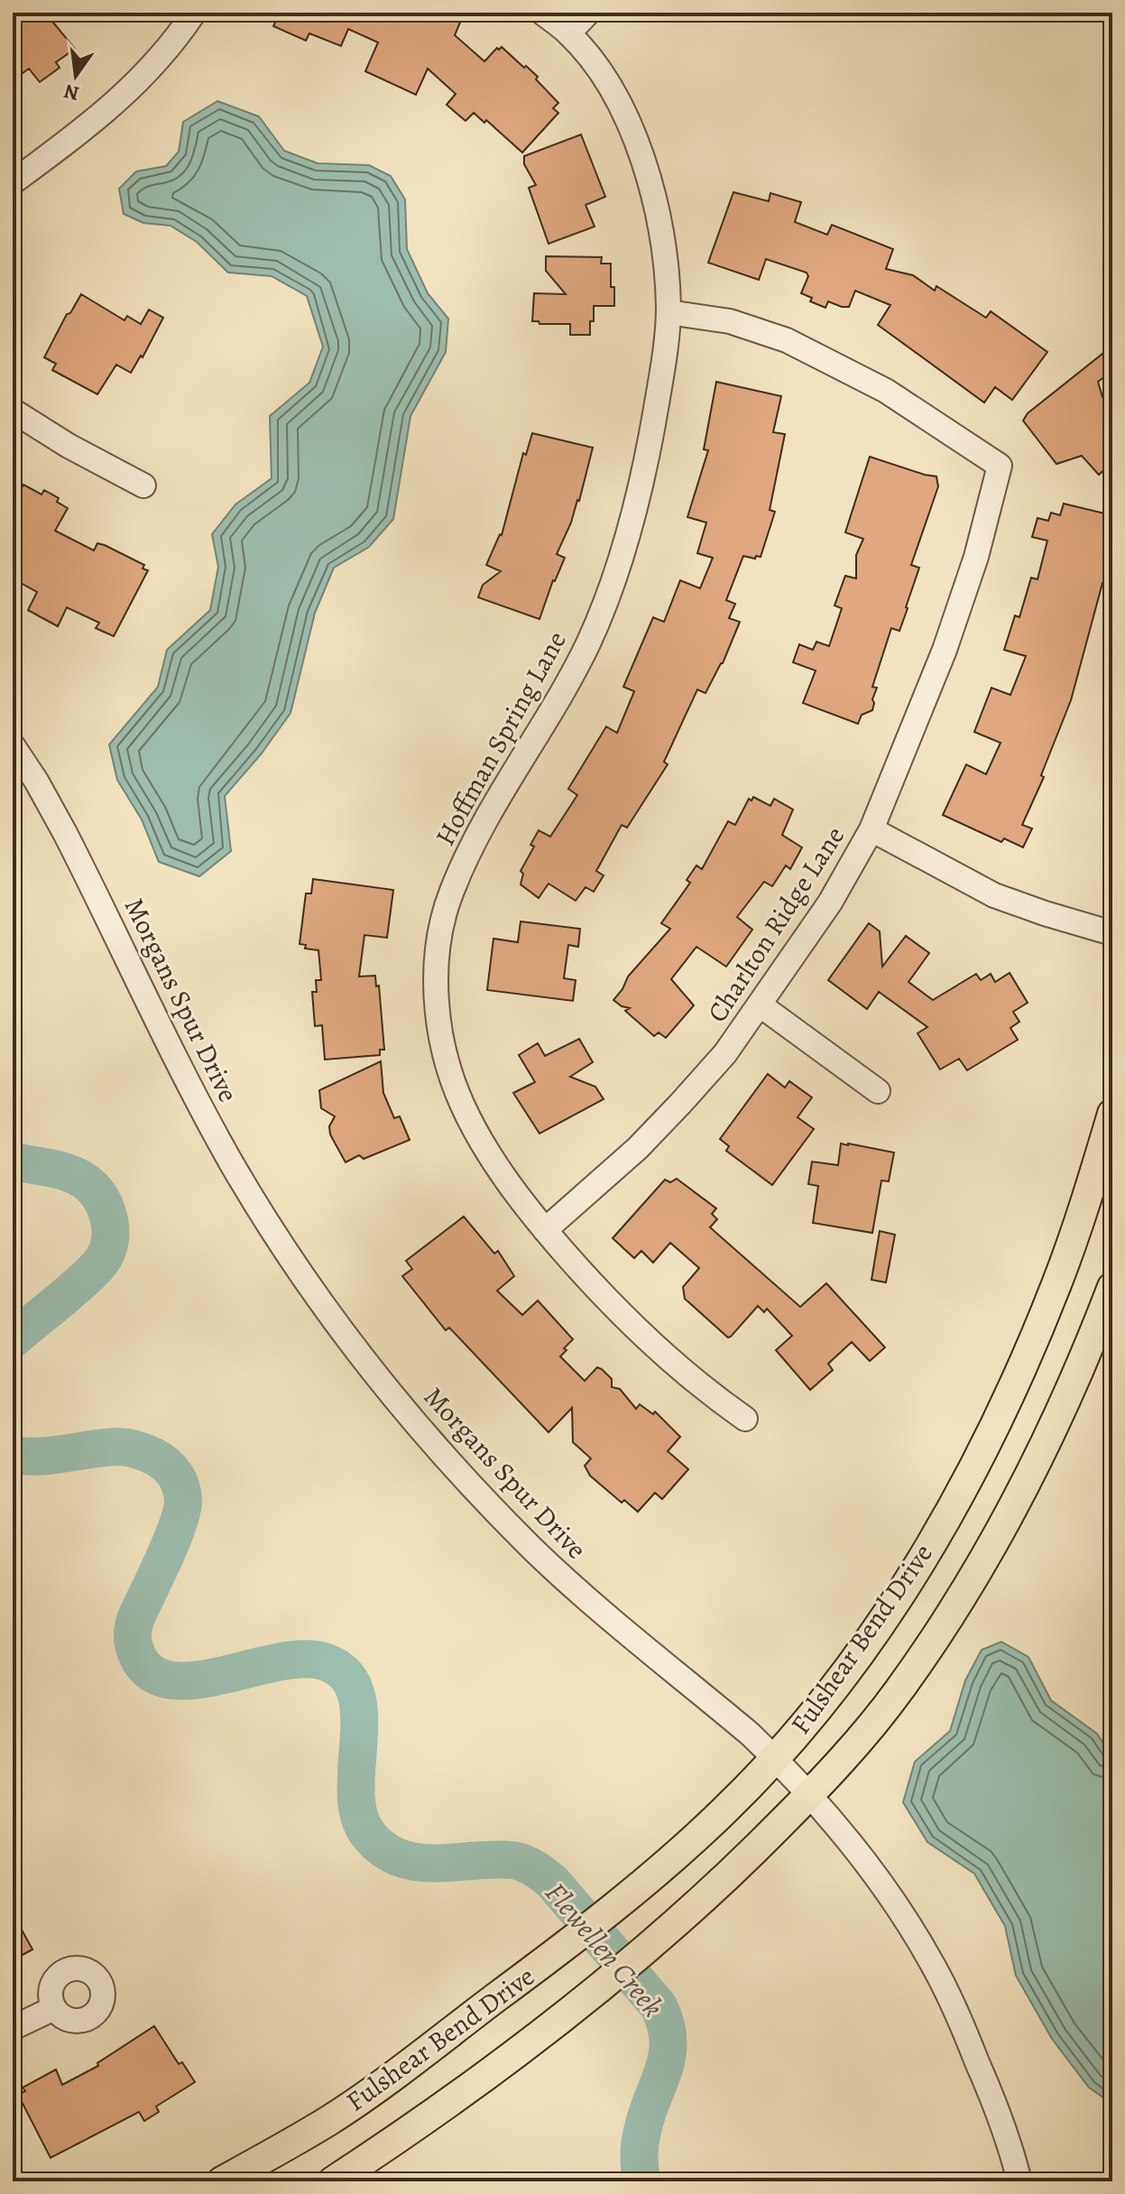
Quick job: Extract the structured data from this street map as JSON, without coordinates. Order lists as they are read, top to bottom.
{
  "streets": {
    "main road": ["Fulshear Bend Drive"],
    "street": ["Hoffman Spring Lane", "Charlton Ridge Lane", "Morgans Spur Drive"]
  },
  "crossings": [
    ["Hoffman Spring Lane", "Charlton Ridge Lane"],
    ["Morgans Spur Drive", "Fulshear Bend Drive"]
  ],
  "water": ["Flewellen Creek"],
  "north": "bottom"
}
